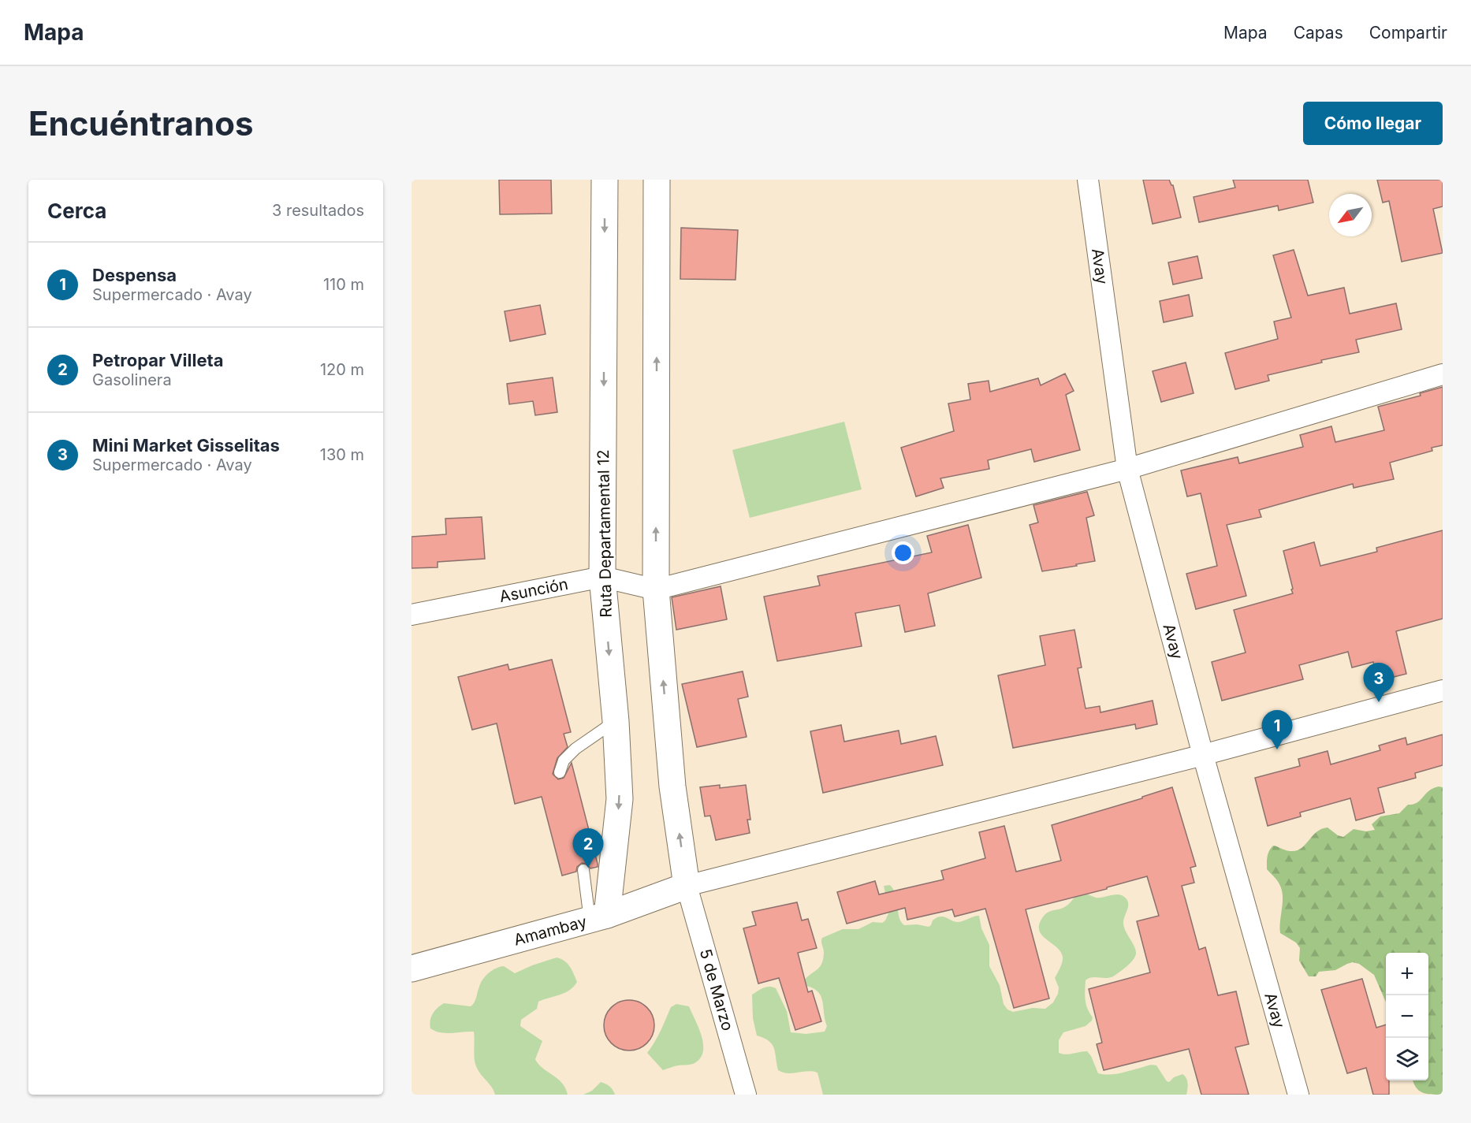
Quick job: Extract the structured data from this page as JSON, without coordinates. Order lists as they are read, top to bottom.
{
  "streets": {
    "main road": ["Ruta Departamental 12", "Amambay"],
    "street": ["Avay", "Asunción", "5 de Marzo"]
  },
  "crossings": [
    ["Ruta Departamental 12", "Asunción"],
    ["Ruta Departamental 12", "Amambay"],
    ["Amambay", "5 de Marzo"]
  ],
  "north": "bottom left",
  "page": {
    "header": "Mapa",
    "nav": ["Mapa", "Capas", "Compartir"],
    "buttons": "Cómo llegar",
    "title": "Encuéntranos",
    "heading": ["Cerca", "3 resultados"],
    "list": [
      {
        "mark": "1",
        "name": "Despensa",
        "note": "Supermercado · Avay",
        "value": "110 m"
      },
      {
        "mark": "2",
        "name": "Petropar Villeta",
        "note": "Gasolinera",
        "value": "120 m"
      },
      {
        "mark": "3",
        "name": "Mini Market Gisselitas",
        "note": "Supermercado · Avay",
        "value": "130 m"
      }
    ],
    "pins": ["3", "1", "2"],
    "map_buttons": ["+", "−"]
  }
}
